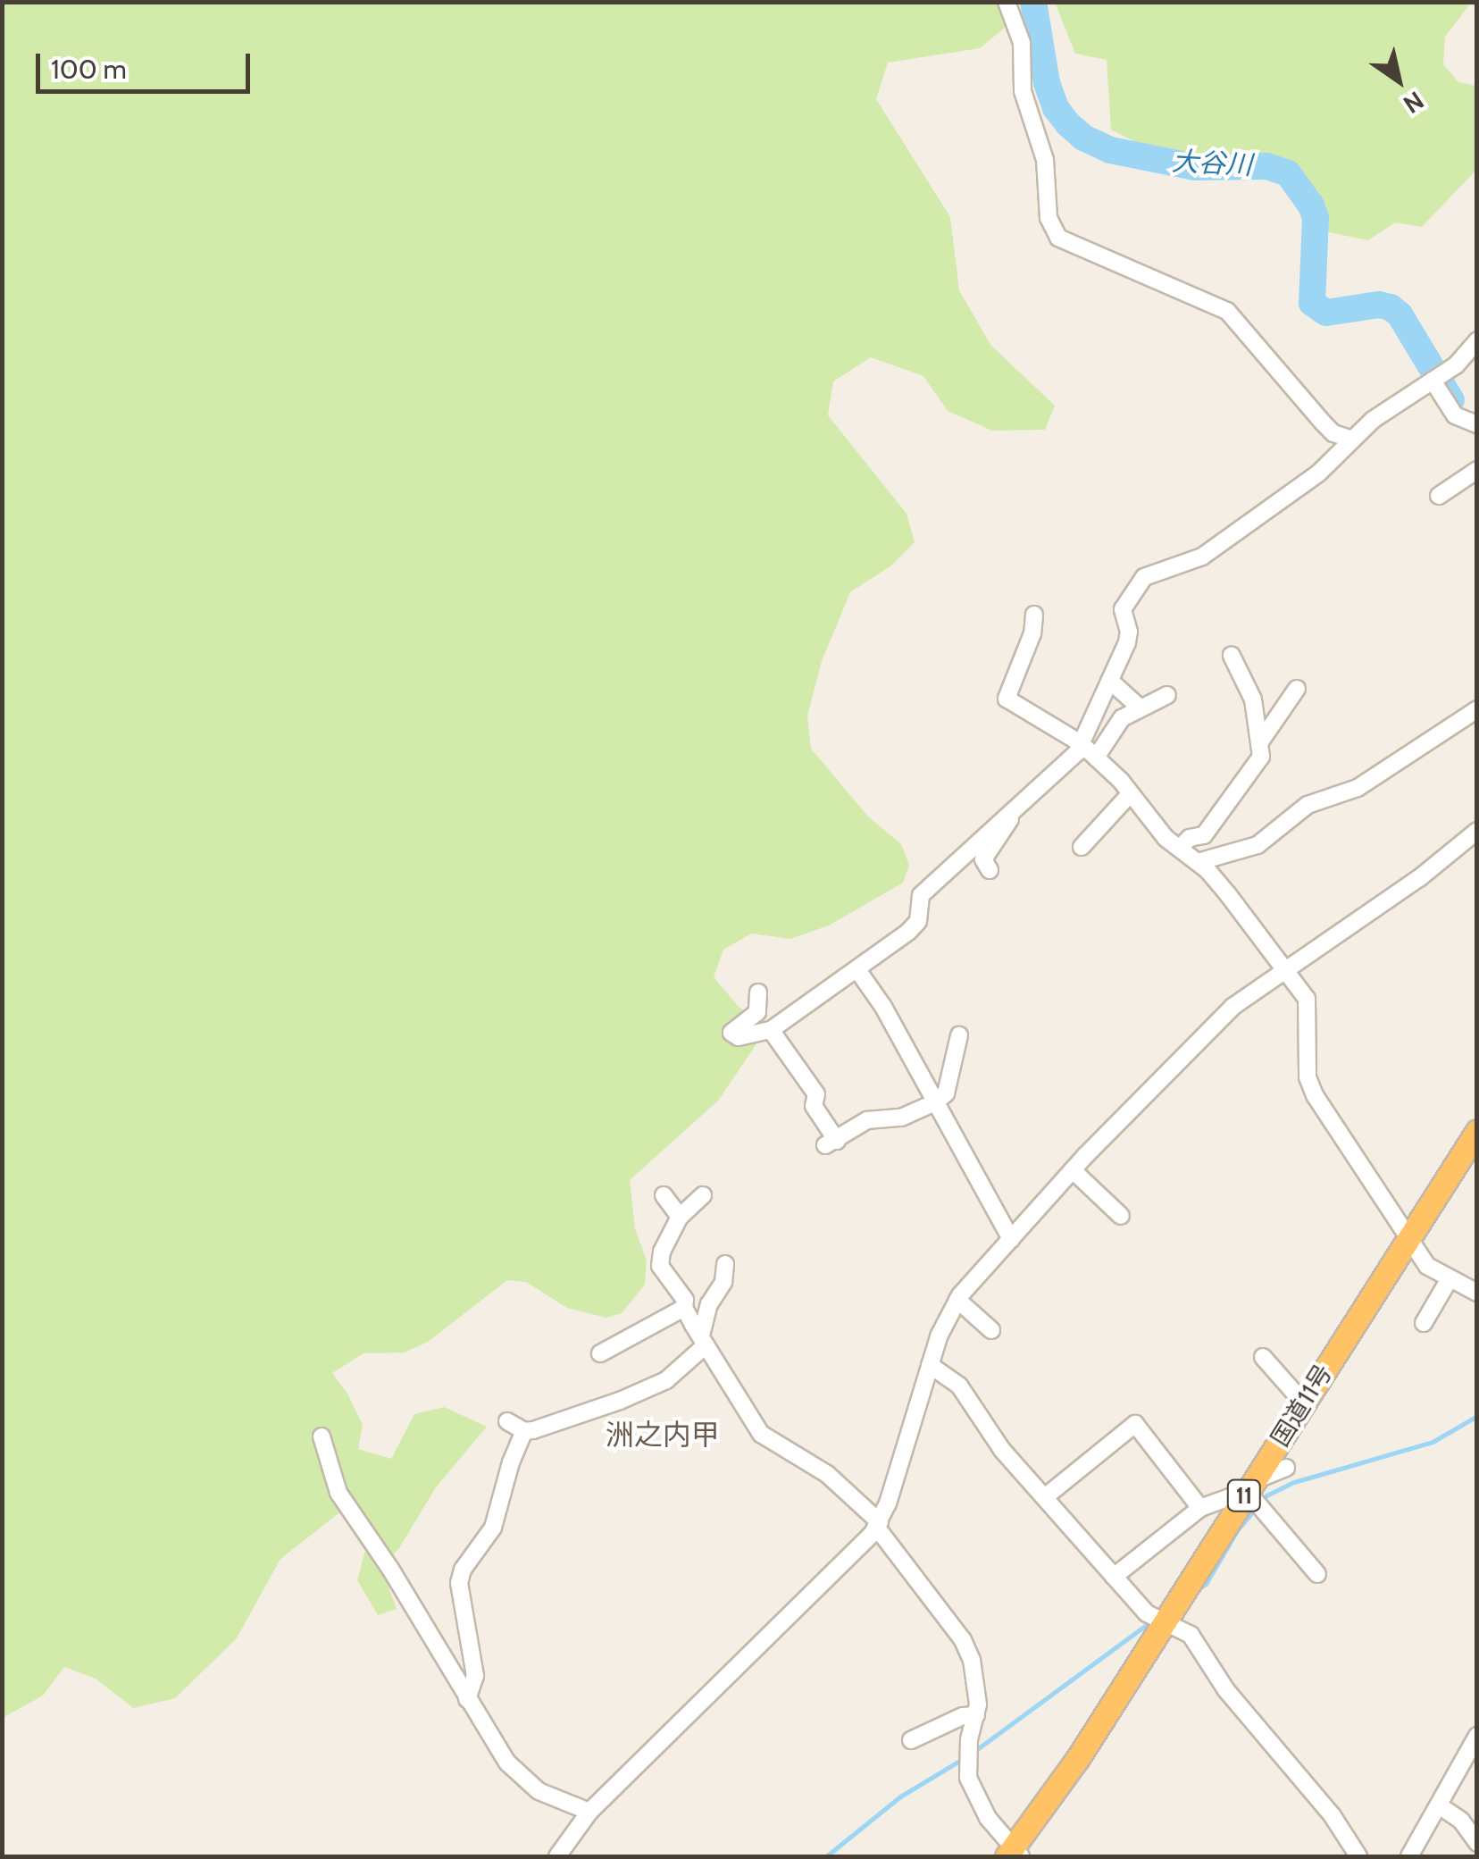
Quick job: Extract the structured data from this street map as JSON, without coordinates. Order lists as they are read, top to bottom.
{
  "streets": {
    "highway": ["国道11号", "11"]
  },
  "districts": ["洲之内甲"],
  "water": ["大谷川"],
  "scale_bar": "100 m",
  "north": "bottom right"
}
